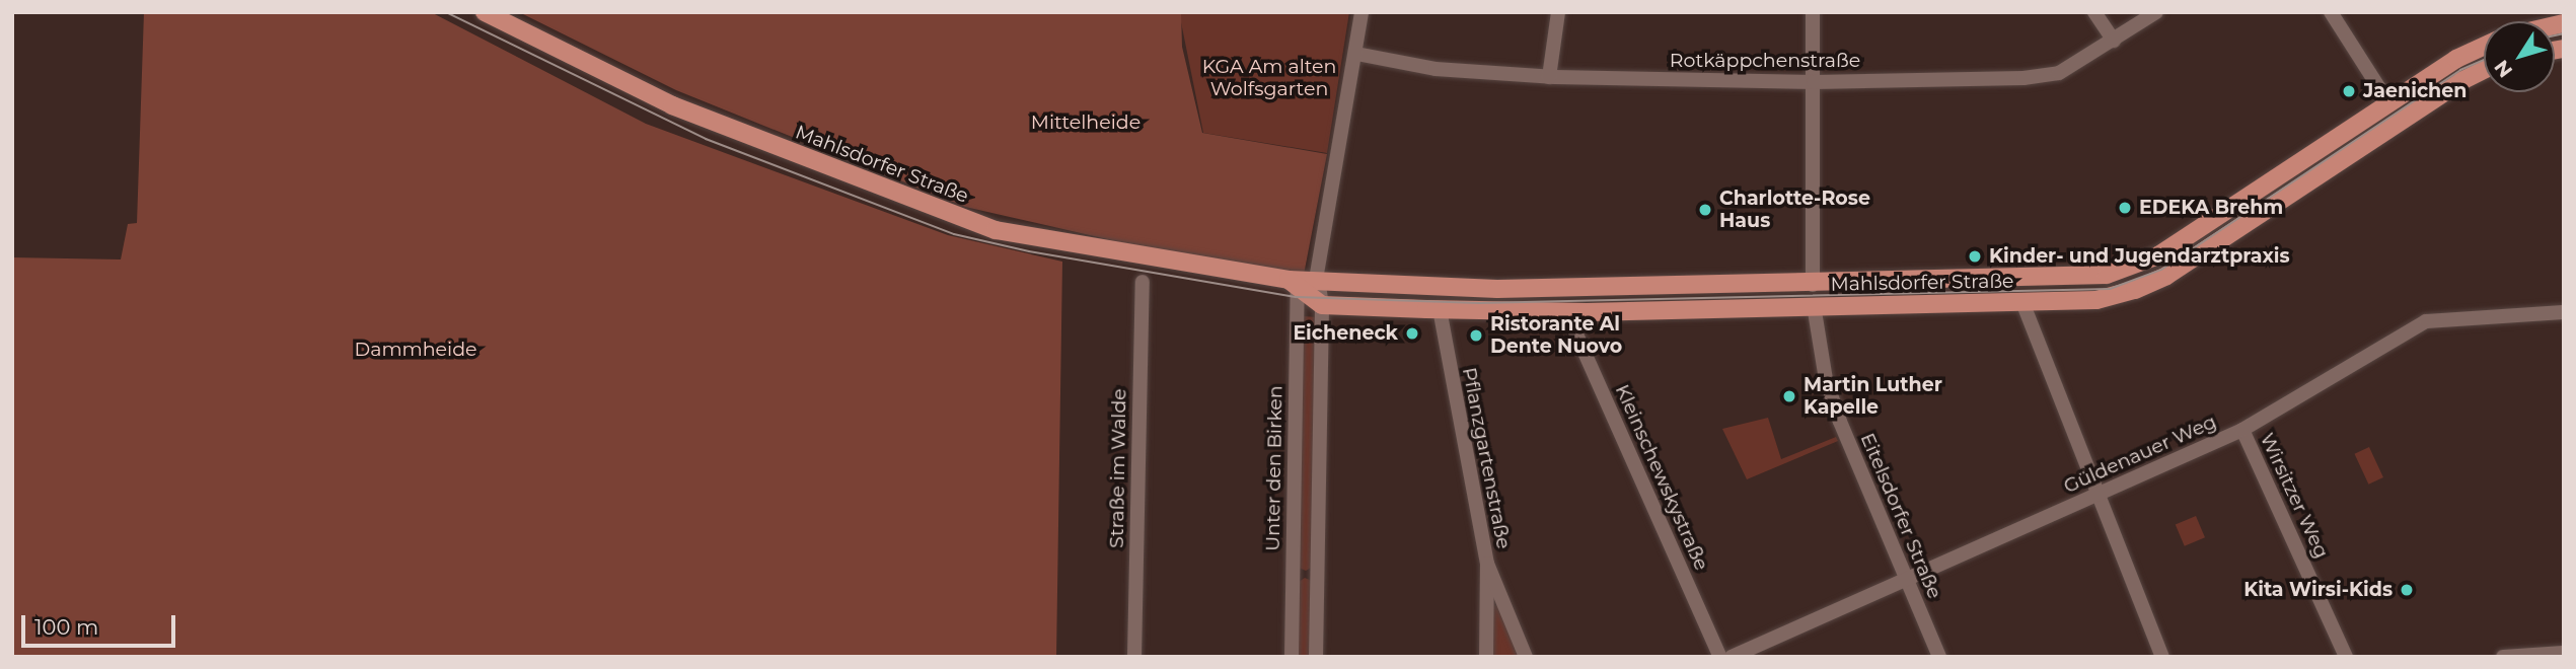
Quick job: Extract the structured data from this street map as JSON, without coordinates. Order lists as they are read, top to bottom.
{
  "streets": {
    "main road": ["Mahlsdorfer Straße"],
    "street": [
      "Rotkäppchenstraße",
      "Güldenauer Weg",
      "Pflanzgartenstraße",
      "Straße im Walde",
      "Unter den Birken",
      "Kleinschewskystraße",
      "Wirsitzer Weg",
      "Eitelsdorfer Straße"
    ]
  },
  "crossings": [
    ["Mahlsdorfer Straße", "Pflanzgartenstraße"],
    ["Mahlsdorfer Straße", "Unter den Birken"],
    ["Mahlsdorfer Straße", "Kleinschewskystraße"],
    ["Mahlsdorfer Straße", "Eitelsdorfer Straße"],
    ["Güldenauer Weg", "Wirsitzer Weg"],
    ["Güldenauer Weg", "Eitelsdorfer Straße"]
  ],
  "parks": ["KGA Am alten Wolfsgarten", "Mittelheide", "Dammheide"],
  "places": [
    "Jaenichen",
    "EDEKA Brehm",
    "Charlotte-Rose Haus",
    "Kinder- und Jugendarztpraxis",
    "Eicheneck",
    "Ristorante Al Dente Nuovo",
    "Martin Luther Kapelle",
    "Kita Wirsi-Kids"
  ],
  "scale_bar": "100 m",
  "north": "bottom left"
}
